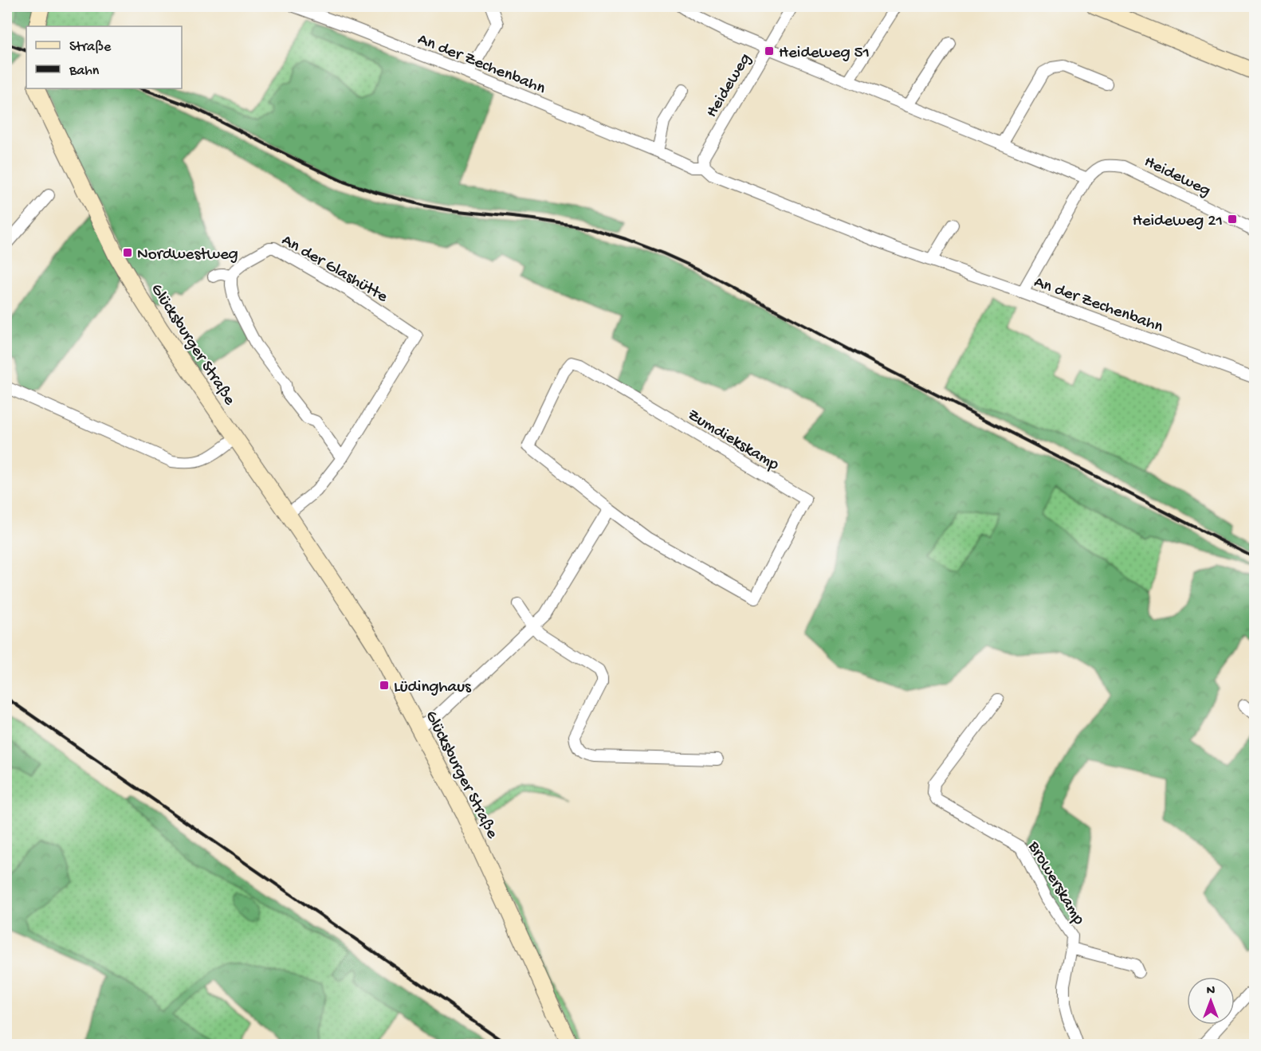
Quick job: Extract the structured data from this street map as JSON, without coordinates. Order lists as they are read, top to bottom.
{
  "streets": {
    "main road": ["Glücksburger Straße"],
    "street": [
      "An der Zechenbahn",
      "Heideweg",
      "An der Glashütte",
      "Zumdiekskamp",
      "Browerskamp"
    ]
  },
  "crossings": [
    ["An der Zechenbahn", "Heideweg"],
    ["An der Glashütte", "Glücksburger Straße"]
  ],
  "places": {
    "transit": [
      "Heideweg 51",
      "Heideweg 21",
      "Nordwestweg",
      "Lüdinghaus"
    ]
  },
  "legend": ["Straße", "Bahn"],
  "north": "top"
}
